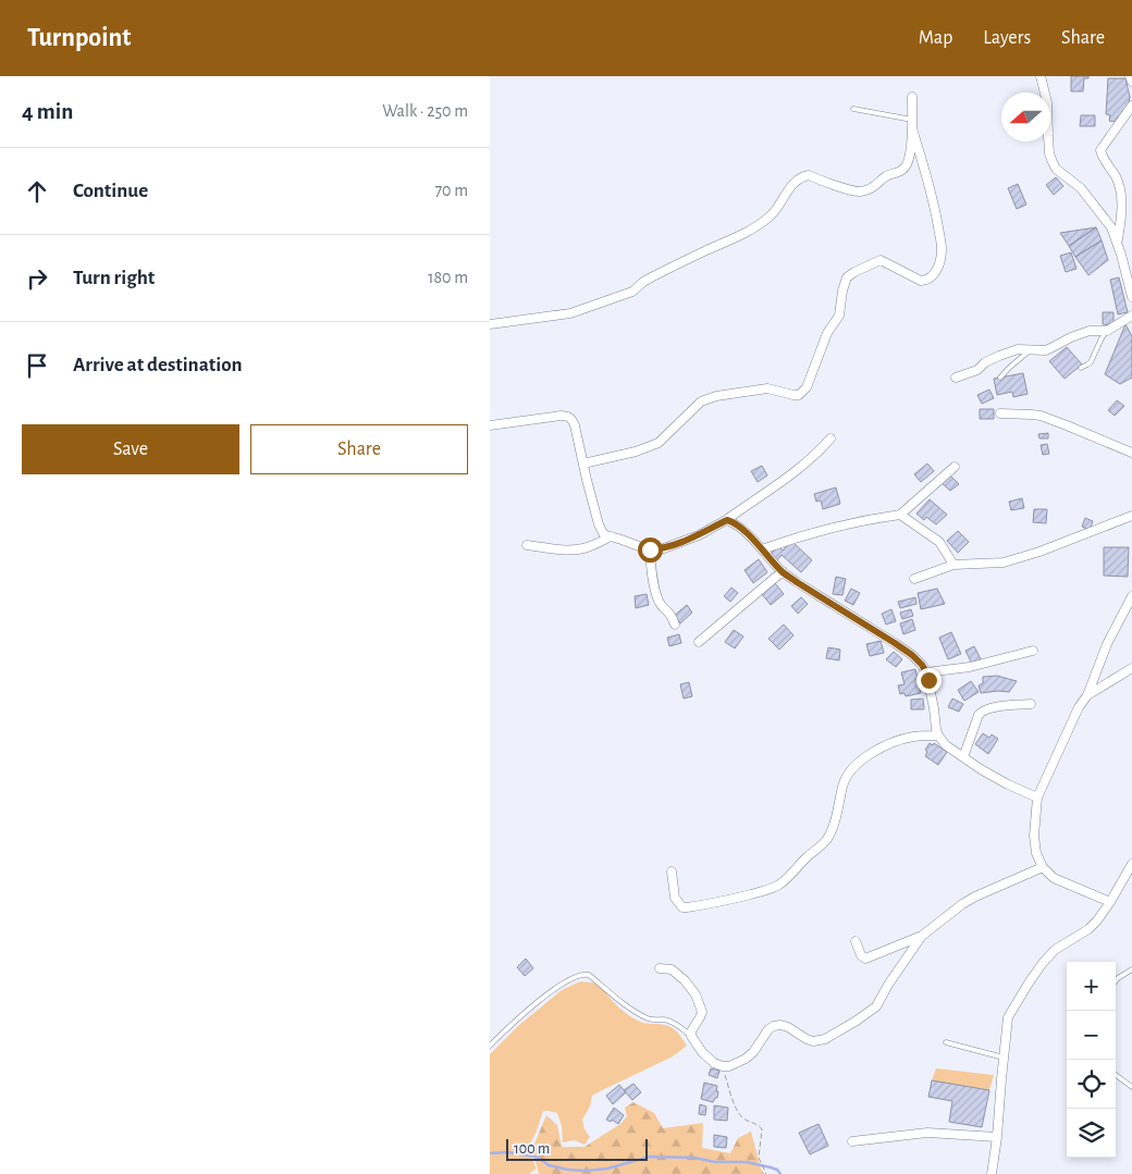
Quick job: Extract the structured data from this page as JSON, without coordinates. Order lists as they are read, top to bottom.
{
  "scale_bar": "100 m",
  "north": "left",
  "page": {
    "header": "Turnpoint",
    "nav": ["Map", "Layers", "Share"],
    "heading": ["4 min", "Walk · 250 m"],
    "list": [
      ["Continue", "70 m"],
      ["Turn right", "180 m"],
      "Arrive at destination"
    ],
    "buttons": ["Save", "Share"],
    "map_buttons": ["+", "−"],
    "scale": "100 m"
  }
}
